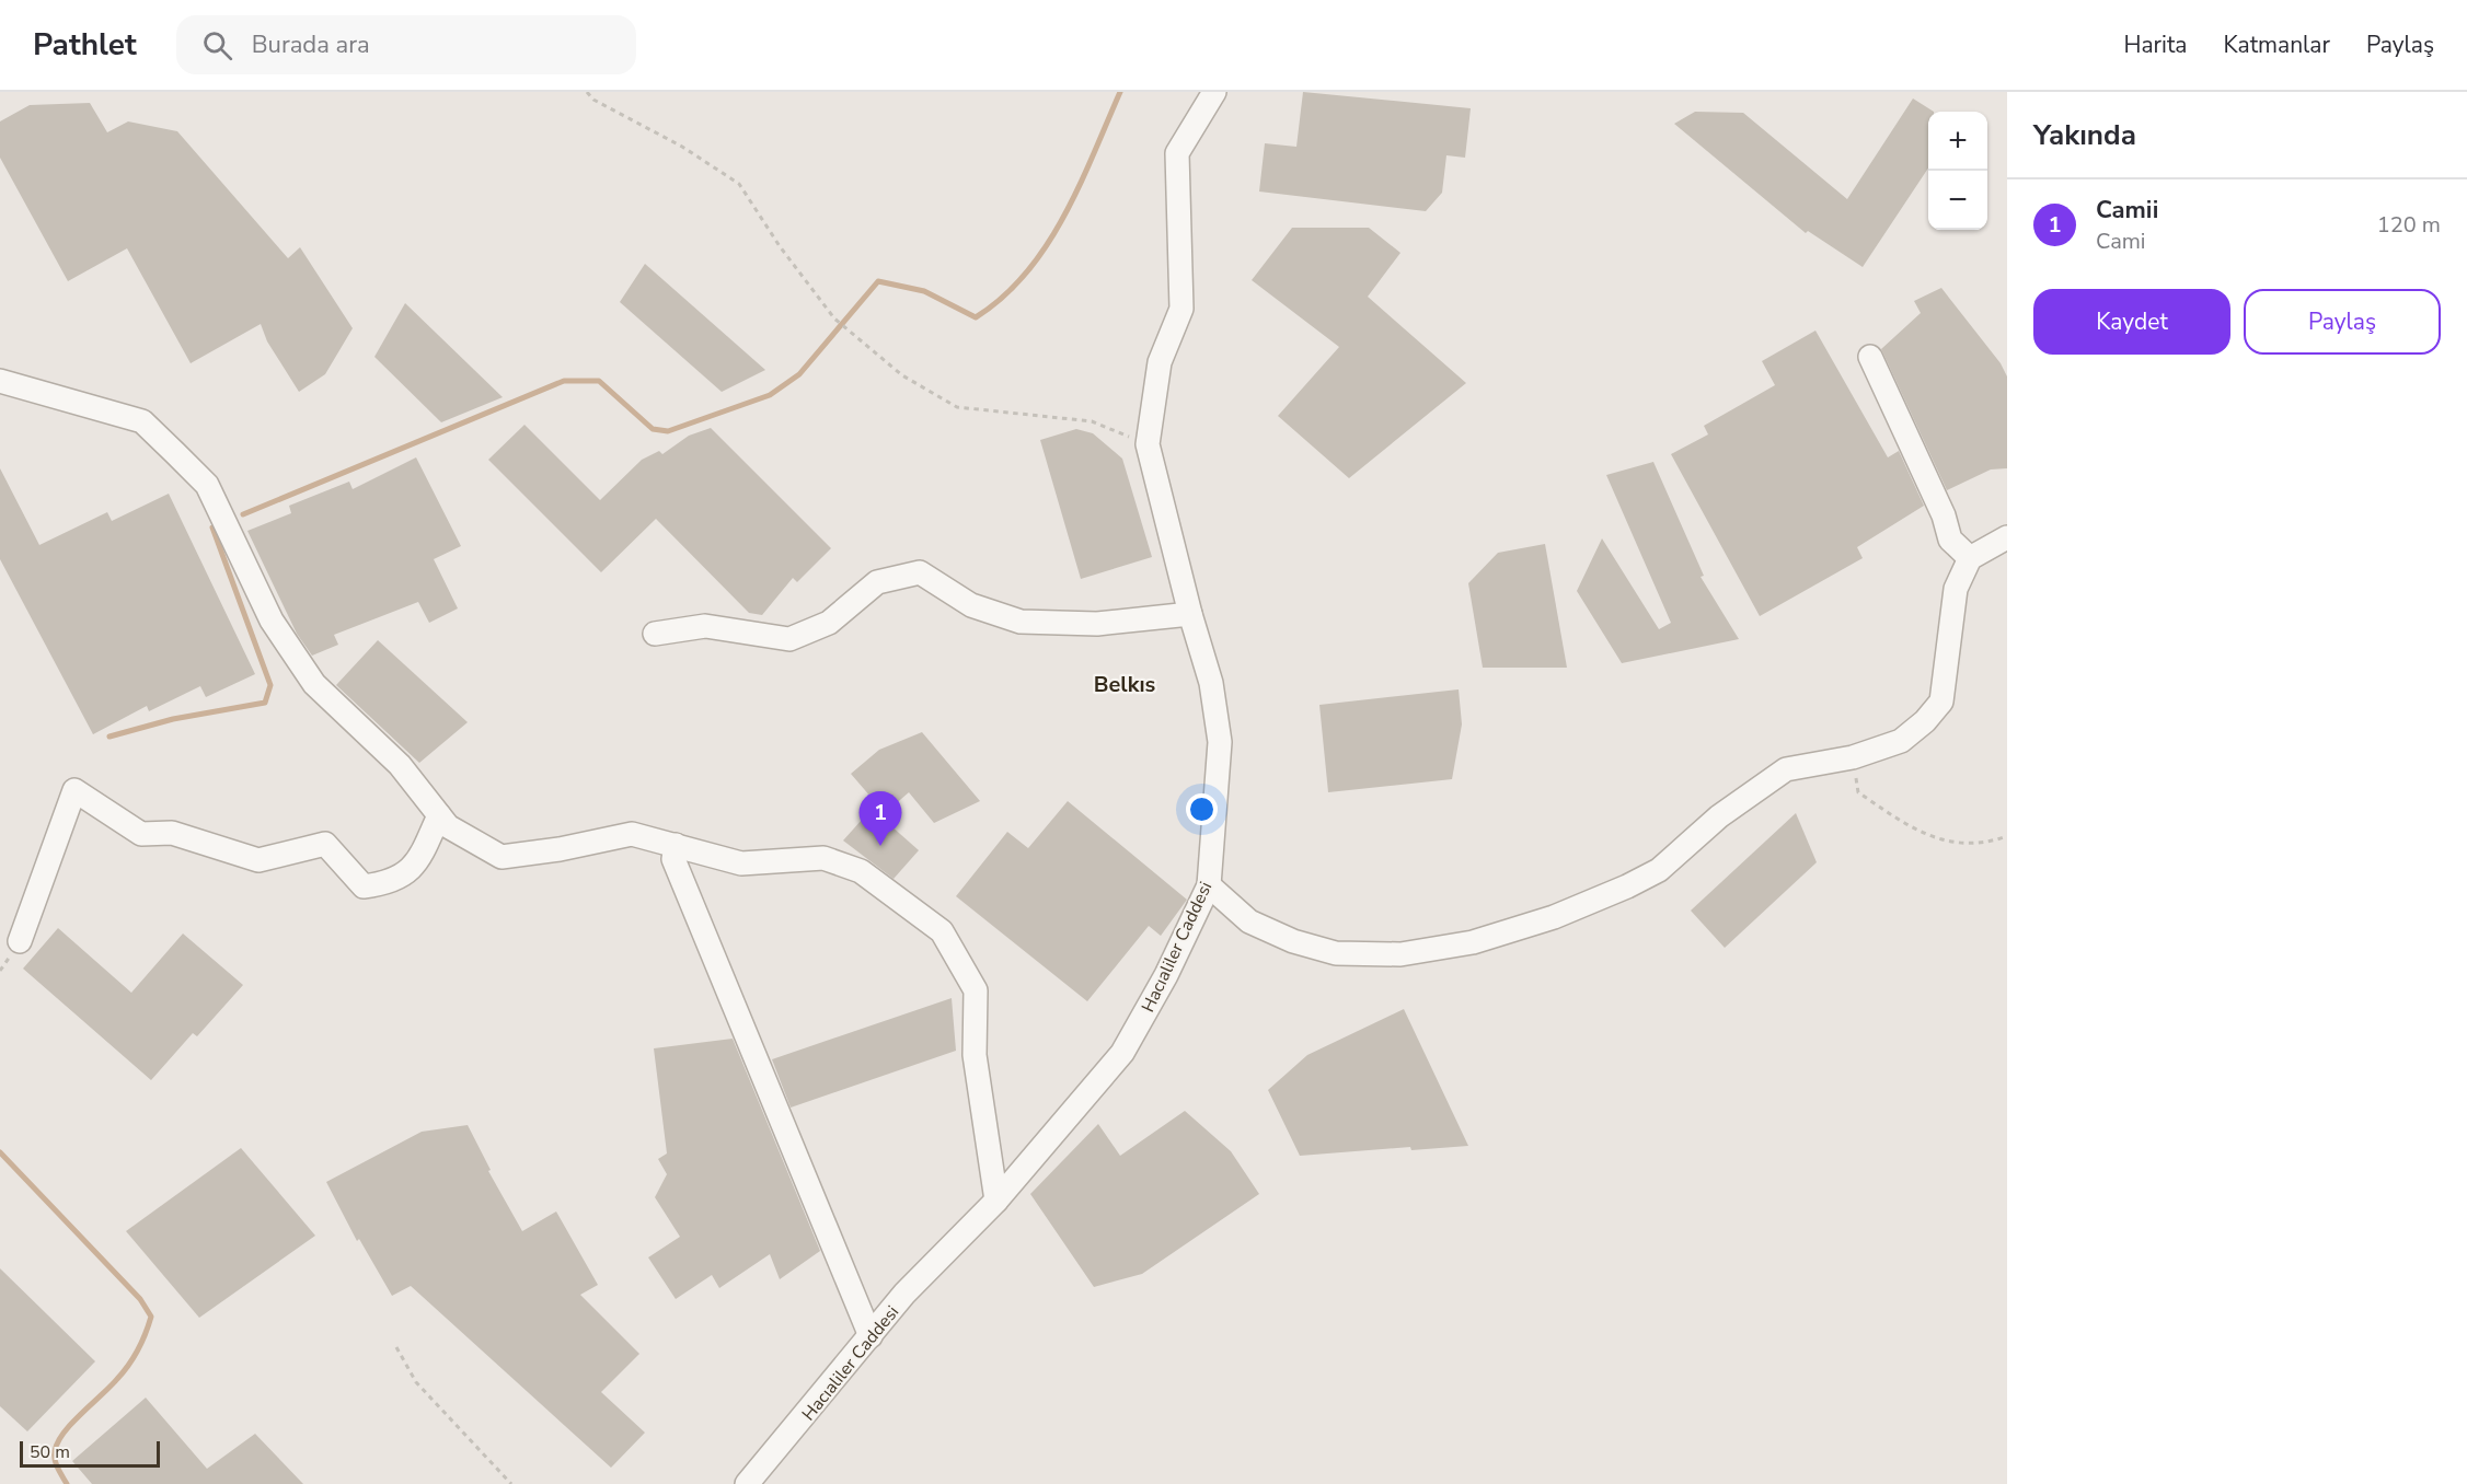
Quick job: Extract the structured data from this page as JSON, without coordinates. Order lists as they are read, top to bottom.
{
  "streets": {
    "street": ["Hacıaliler Caddesi"]
  },
  "districts": ["Belkıs"],
  "scale_bar": "50 m",
  "page": {
    "header": "Pathlet",
    "search": "Burada ara",
    "nav": ["Harita", "Katmanlar", "Paylaş"],
    "heading": "Yakında",
    "map_buttons": ["+", "−"],
    "list": [
      {
        "mark": "1",
        "name": "Camii",
        "note": "Cami",
        "value": "120 m"
      }
    ],
    "buttons": ["Kaydet", "Paylaş"],
    "pins": "1",
    "scale": "50 m"
  }
}
